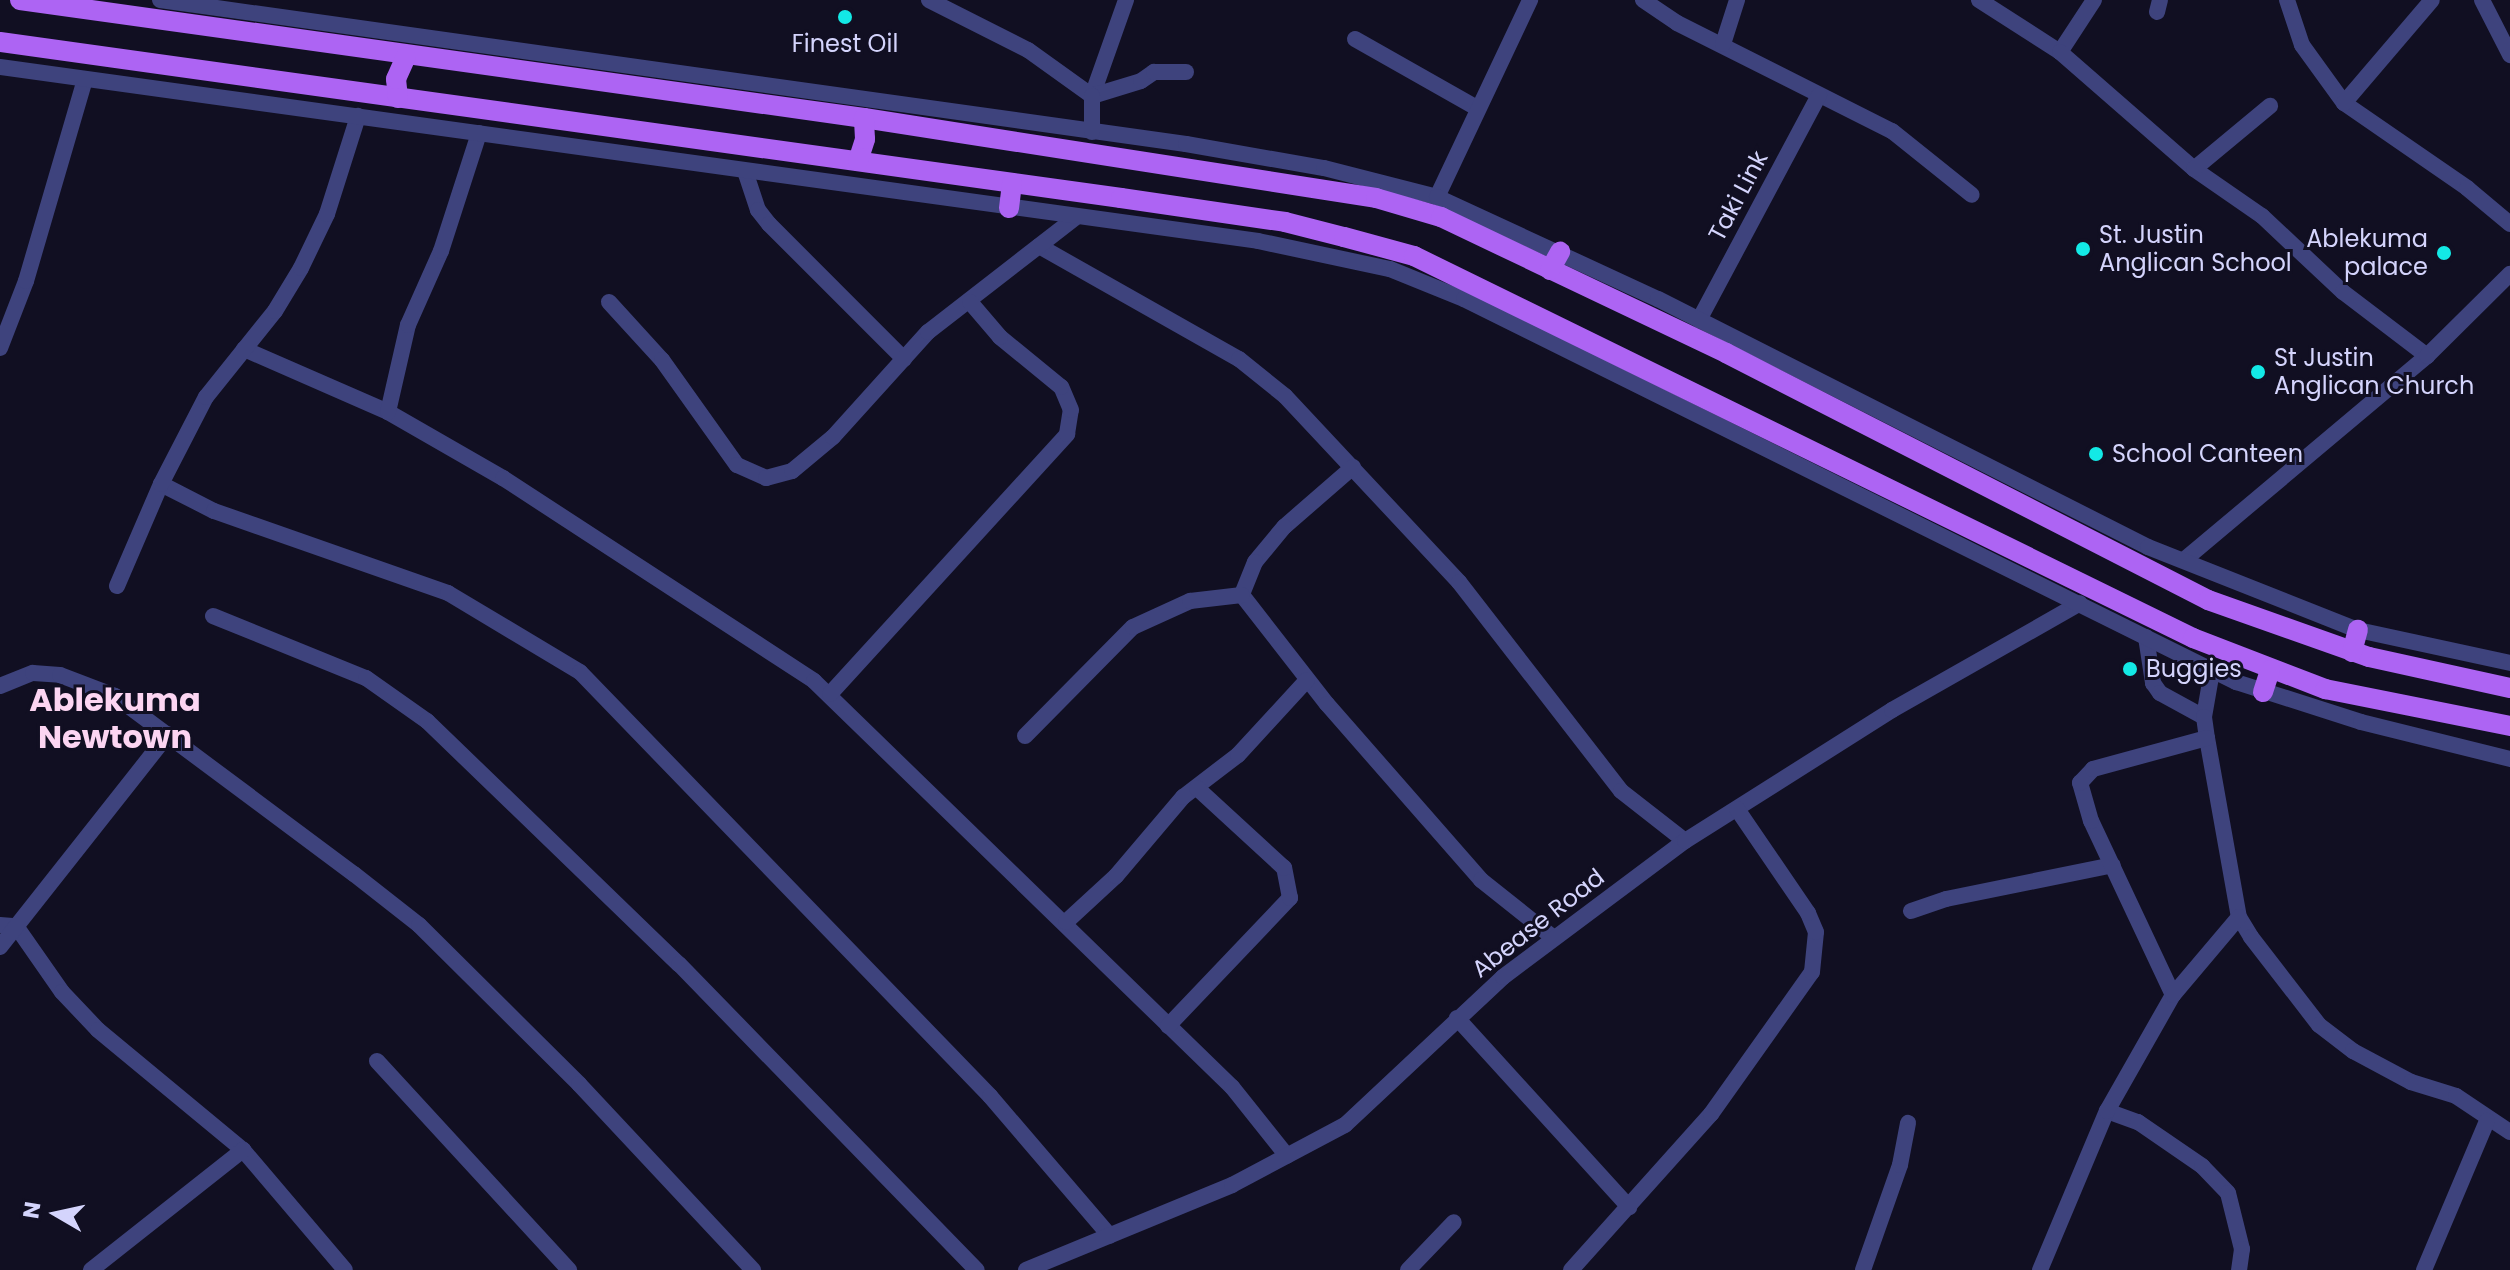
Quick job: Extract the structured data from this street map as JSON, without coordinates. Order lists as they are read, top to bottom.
{
  "streets": {
    "street": ["Taki Link", "Abease Road"]
  },
  "districts": ["Ablekuma Newtown"],
  "places": [
    "Finest Oil",
    "St. Justin Anglican School",
    "Ablekuma palace",
    "St Justin Anglican Church",
    "School Canteen",
    "Buggies"
  ],
  "north": "left"
}
